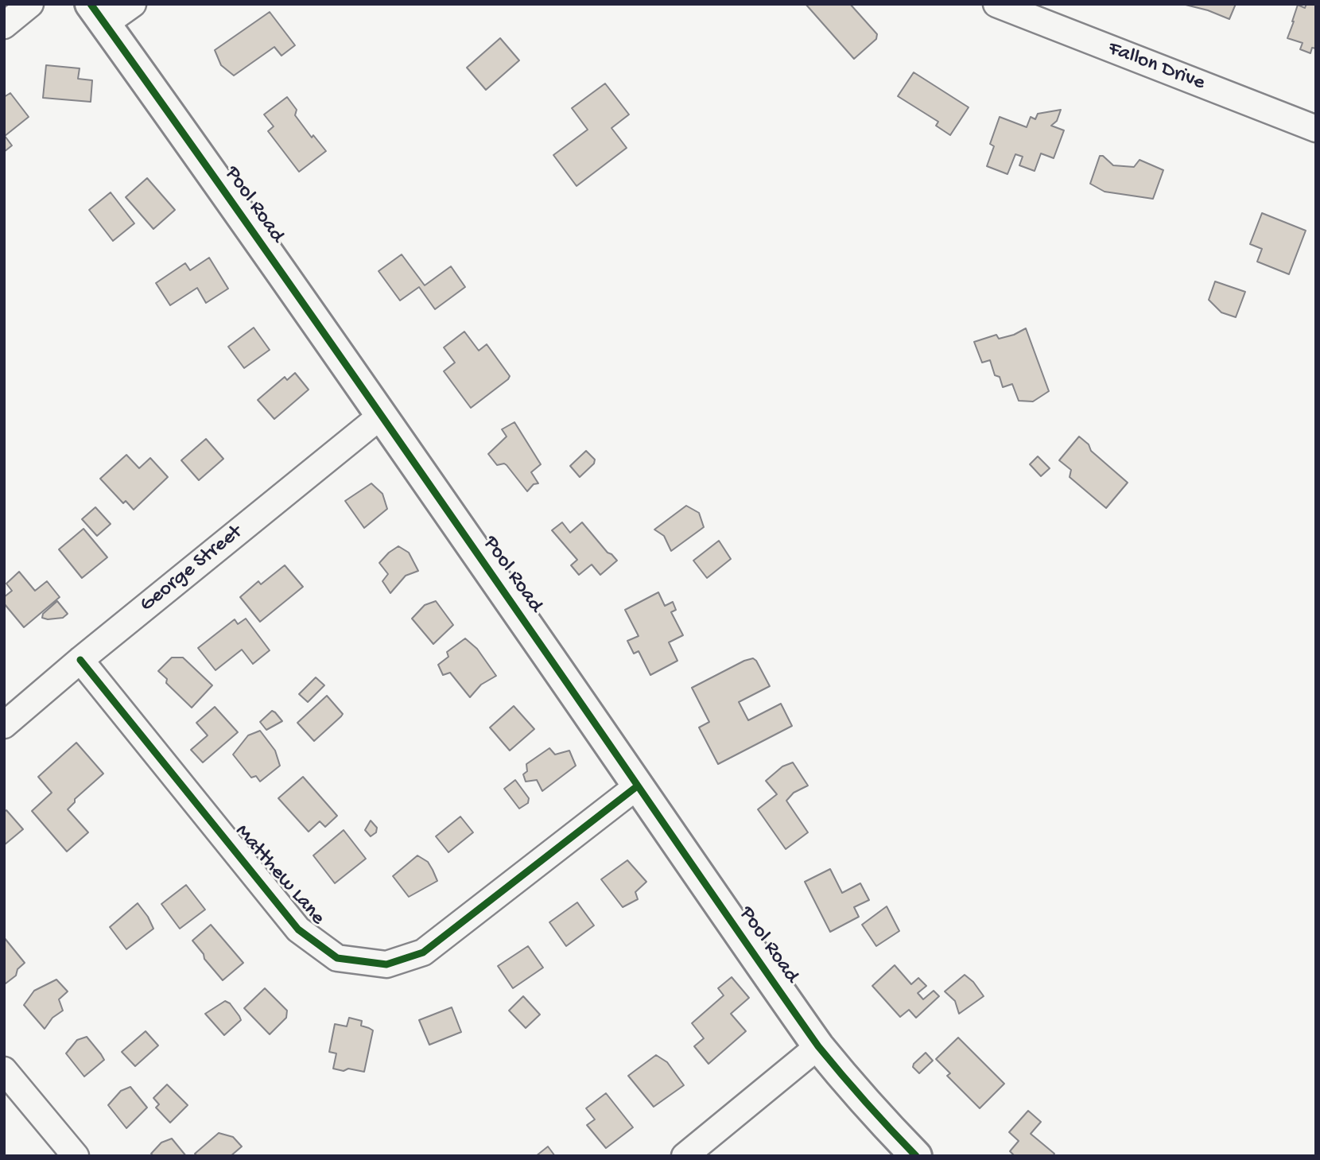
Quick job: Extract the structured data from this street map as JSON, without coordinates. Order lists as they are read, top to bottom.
{
  "streets": {
    "street": [
      "Fallon Drive",
      "Pool Road",
      "George Street",
      "Matthew Lane"
    ]
  },
  "crossings": [
    ["Pool Road", "George Street"],
    ["Pool Road", "Matthew Lane"],
    ["George Street", "Matthew Lane"]
  ]
}
